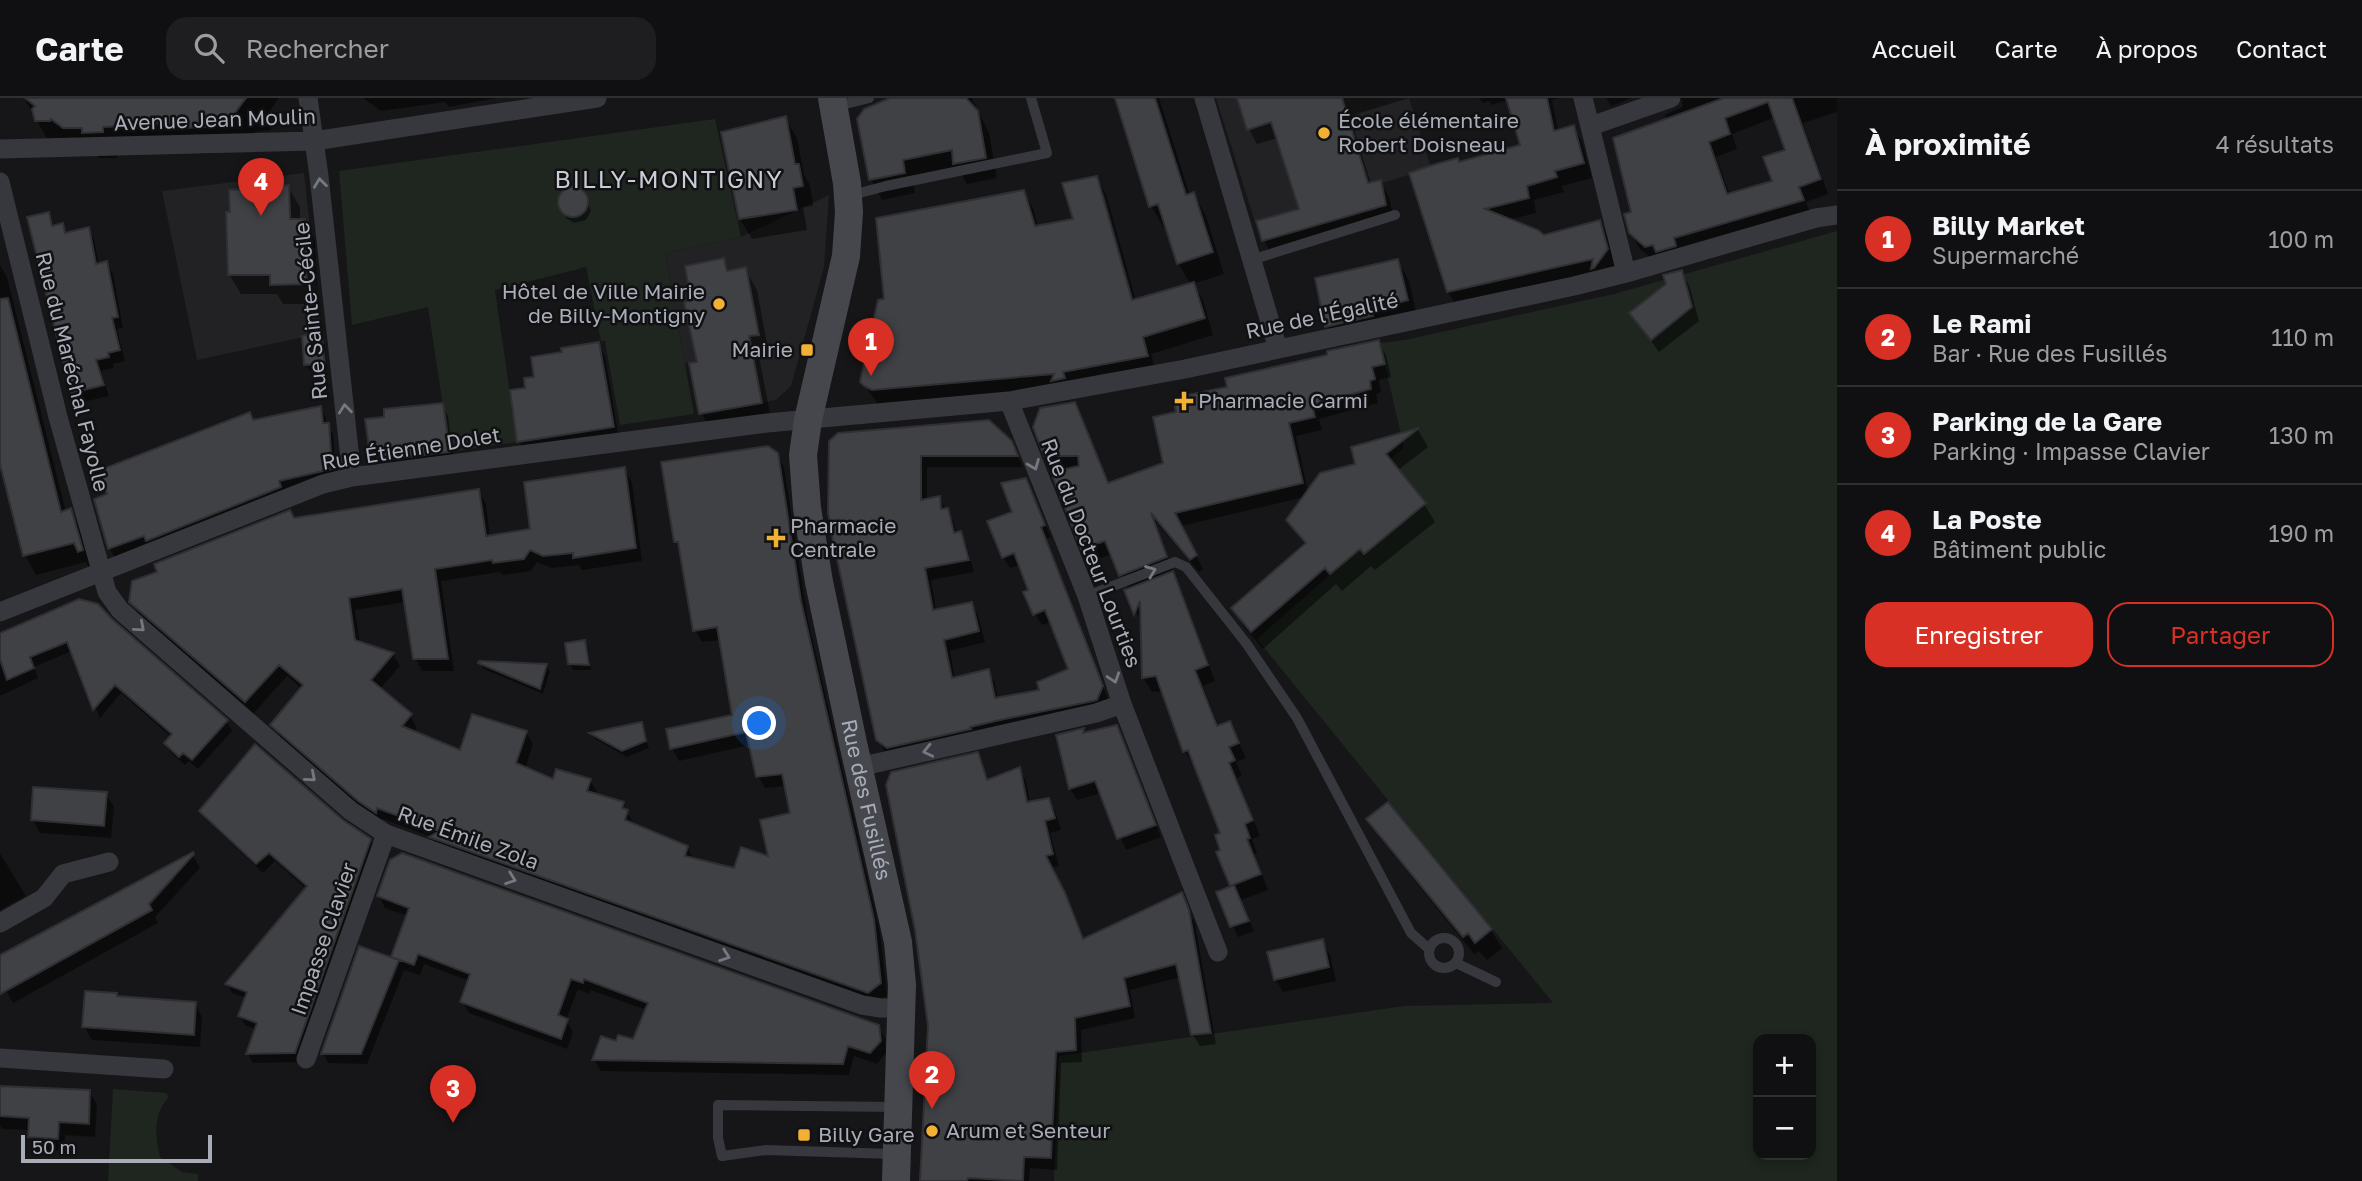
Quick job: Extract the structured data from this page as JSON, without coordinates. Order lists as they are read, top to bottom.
{
  "streets": {
    "street": [
      "Avenue Jean Moulin",
      "Rue Sainte-Cécile",
      "Rue de l'Égalité",
      "Rue du Maréchal Fayolle",
      "Rue Étienne Dolet",
      "Rue du Docteur Lourties",
      "Rue des Fusillés",
      "Rue Émile Zola",
      "Impasse Clavier"
    ]
  },
  "crossings": [
    ["Avenue Jean Moulin", "Rue Sainte-Cécile"],
    ["Rue Sainte-Cécile", "Rue Étienne Dolet"],
    ["Rue de l'Égalité", "Rue Étienne Dolet"],
    ["Rue de l'Égalité", "Rue du Docteur Lourties"],
    ["Rue de l'Égalité", "Rue des Fusillés"],
    ["Rue du Maréchal Fayolle", "Rue Étienne Dolet"],
    ["Rue du Maréchal Fayolle", "Rue Émile Zola"],
    ["Rue Étienne Dolet", "Rue des Fusillés"],
    ["Rue Étienne Dolet", "Rue Émile Zola"],
    ["Rue des Fusillés", "Rue Émile Zola"],
    ["Rue Émile Zola", "Impasse Clavier"]
  ],
  "one_way": ["Rue Sainte-Cécile", "Rue du Docteur Lourties", "Rue Émile Zola"],
  "districts": ["BILLY-MONTIGNY"],
  "places": {
    "other": ["École élémentaire Robert Doisneau", "Hôtel de Ville Mairie de Billy-Montigny", "Arum et Senteur"],
    "transit": ["Mairie", "Billy Gare"],
    "health": ["Pharmacie Carmi", "Pharmacie Centrale"]
  },
  "scale_bar": "50 m",
  "page": {
    "header": "Carte",
    "search": "Rechercher",
    "nav": [
      "Accueil",
      "Carte",
      "À propos",
      "Contact"
    ],
    "heading": ["À proximité", "4 résultats"],
    "pins": [
      "4",
      "1",
      "2",
      "3"
    ],
    "list": [
      {
        "mark": "1",
        "name": "Billy Market",
        "note": "Supermarché",
        "value": "100 m"
      },
      {
        "mark": "2",
        "name": "Le Rami",
        "note": "Bar · Rue des Fusillés",
        "value": "110 m"
      },
      {
        "mark": "3",
        "name": "Parking de la Gare",
        "note": "Parking · Impasse Clavier",
        "value": "130 m"
      },
      {
        "mark": "4",
        "name": "La Poste",
        "note": "Bâtiment public",
        "value": "190 m"
      }
    ],
    "buttons": ["Enregistrer", "Partager"],
    "map_buttons": ["+", "−"],
    "scale": "50 m"
  }
}
